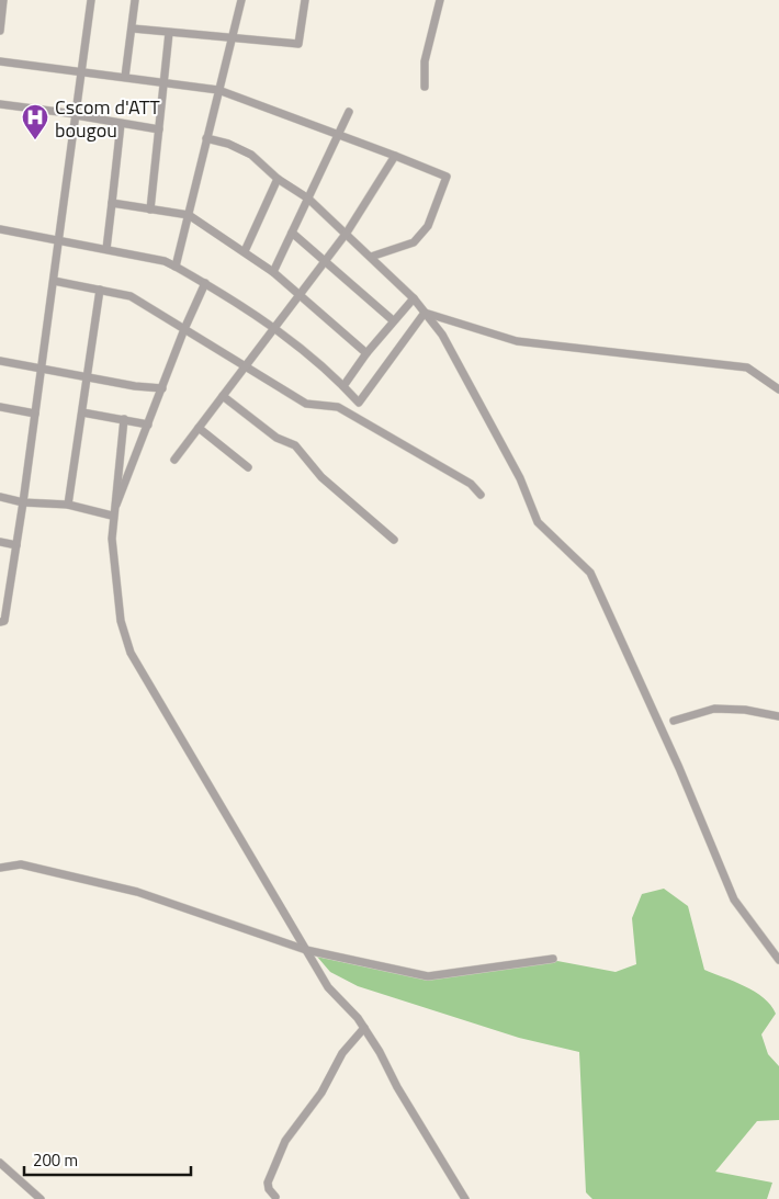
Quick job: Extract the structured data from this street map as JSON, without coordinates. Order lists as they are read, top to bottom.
{
  "places": {
    "hospital": ["Cscom d'ATT bougou"]
  },
  "scale_bar": "200 m"
}
